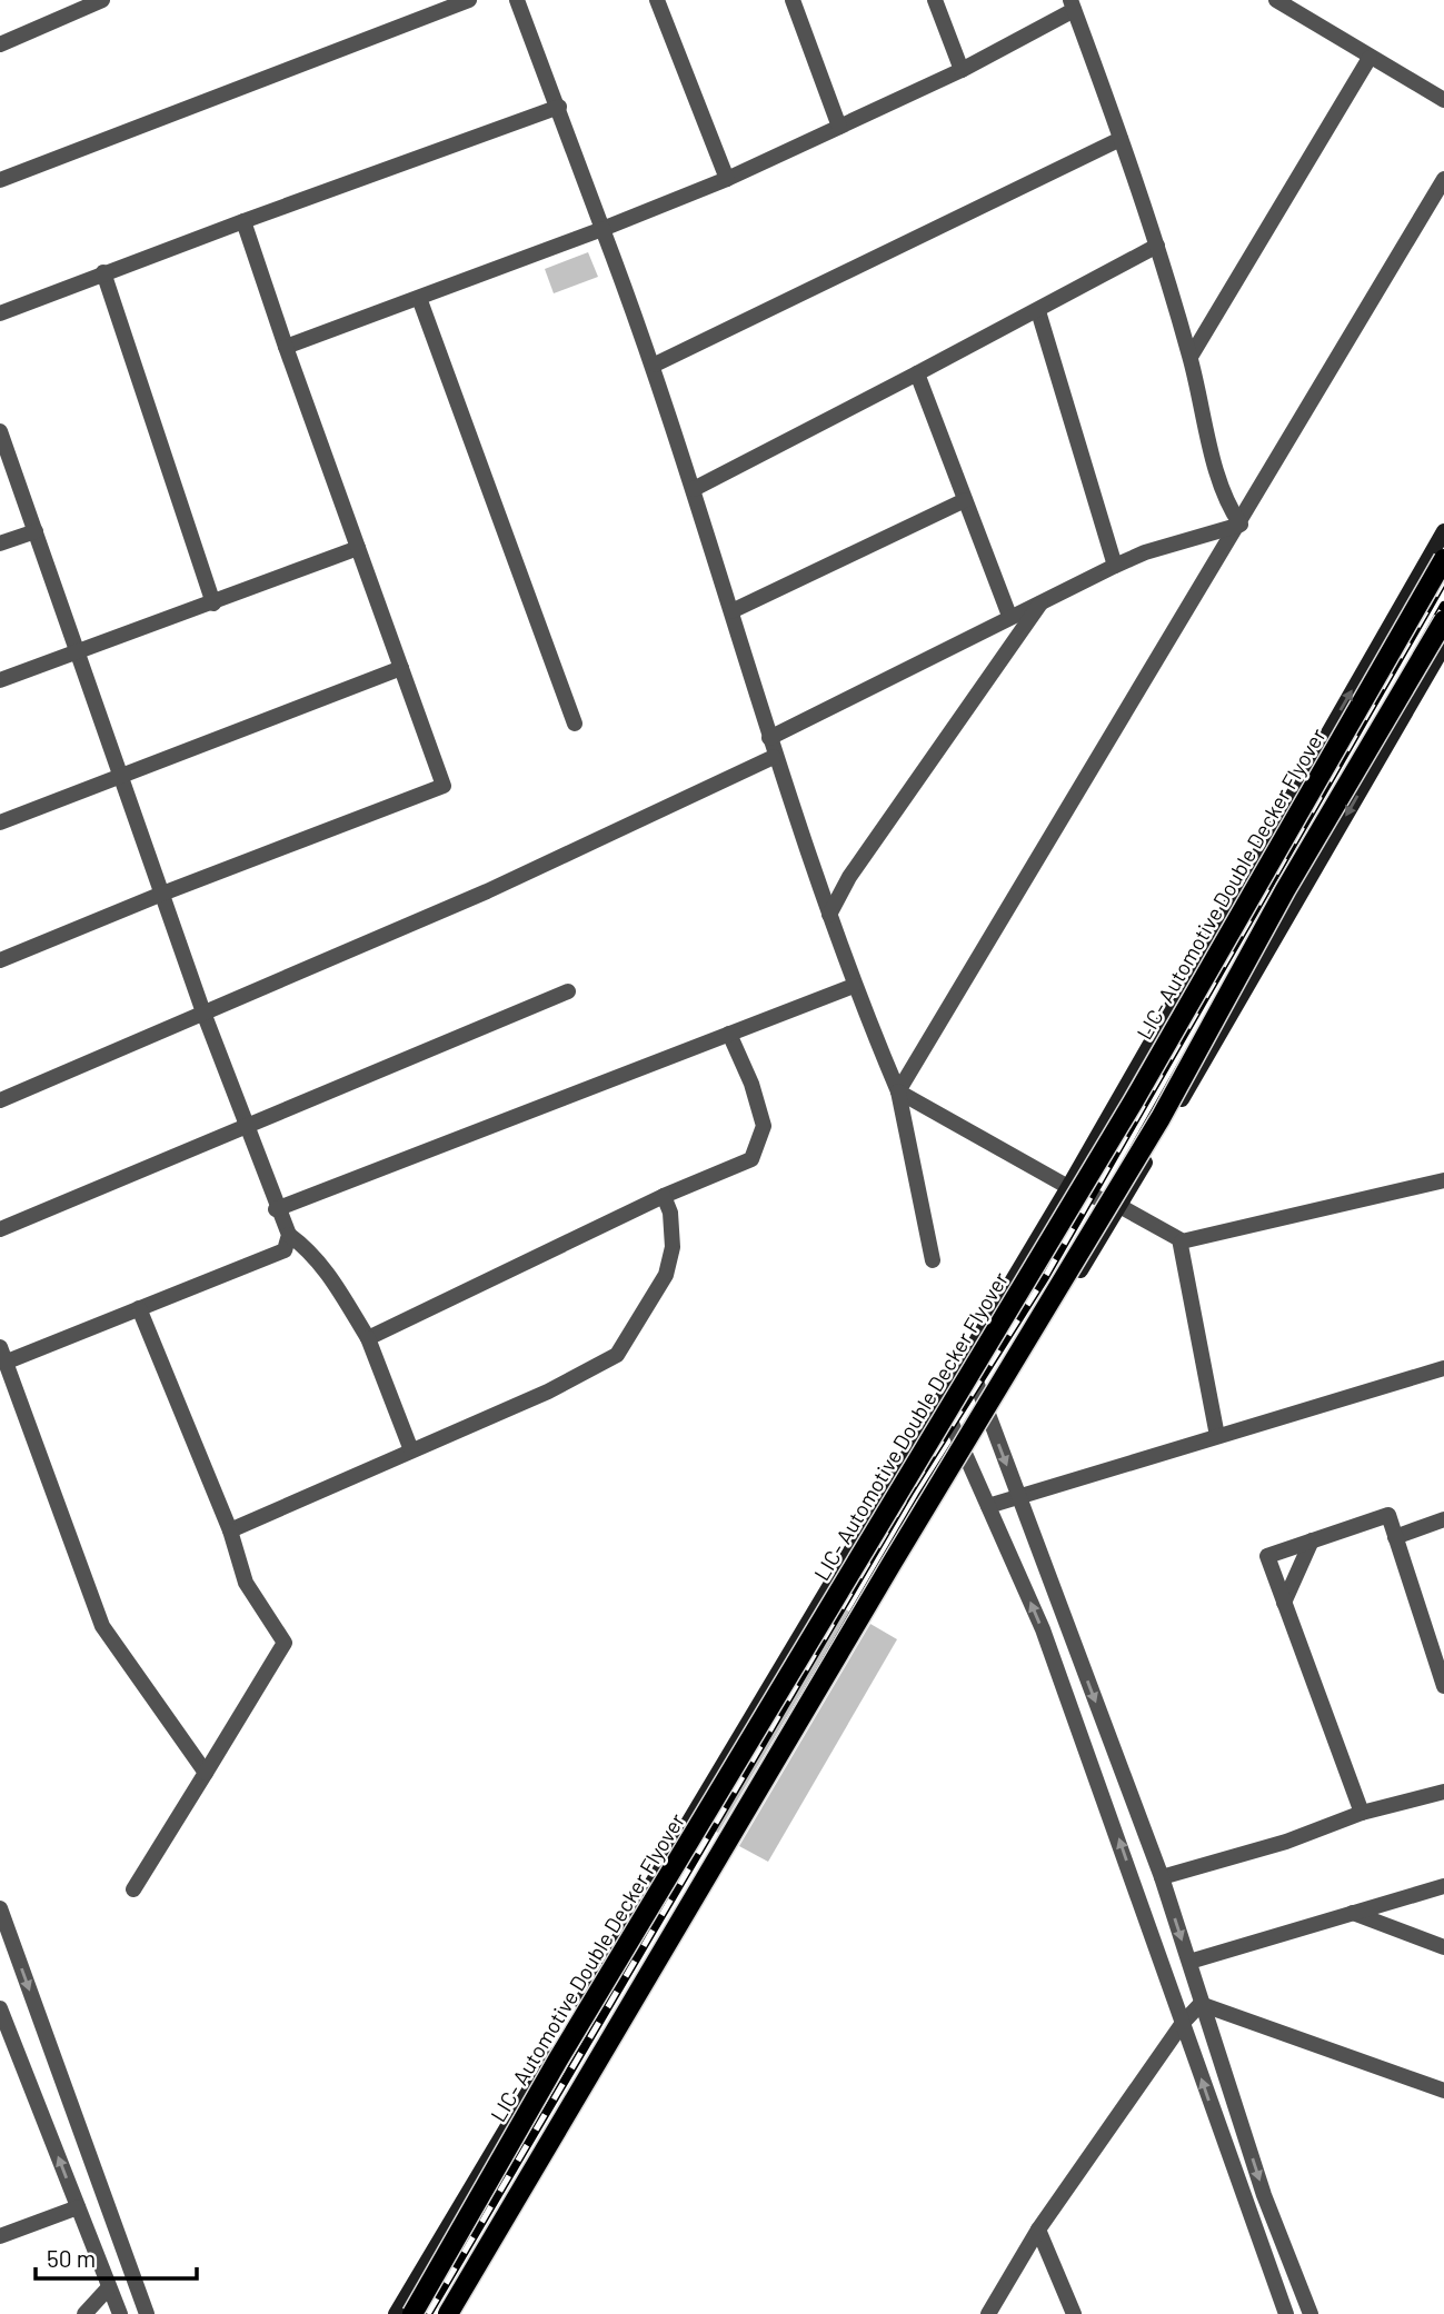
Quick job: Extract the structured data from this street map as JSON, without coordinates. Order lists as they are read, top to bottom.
{
  "streets": {
    "main road": ["LIC- Automotive Double Decker Flyover"]
  },
  "scale_bar": "50 m"
}
